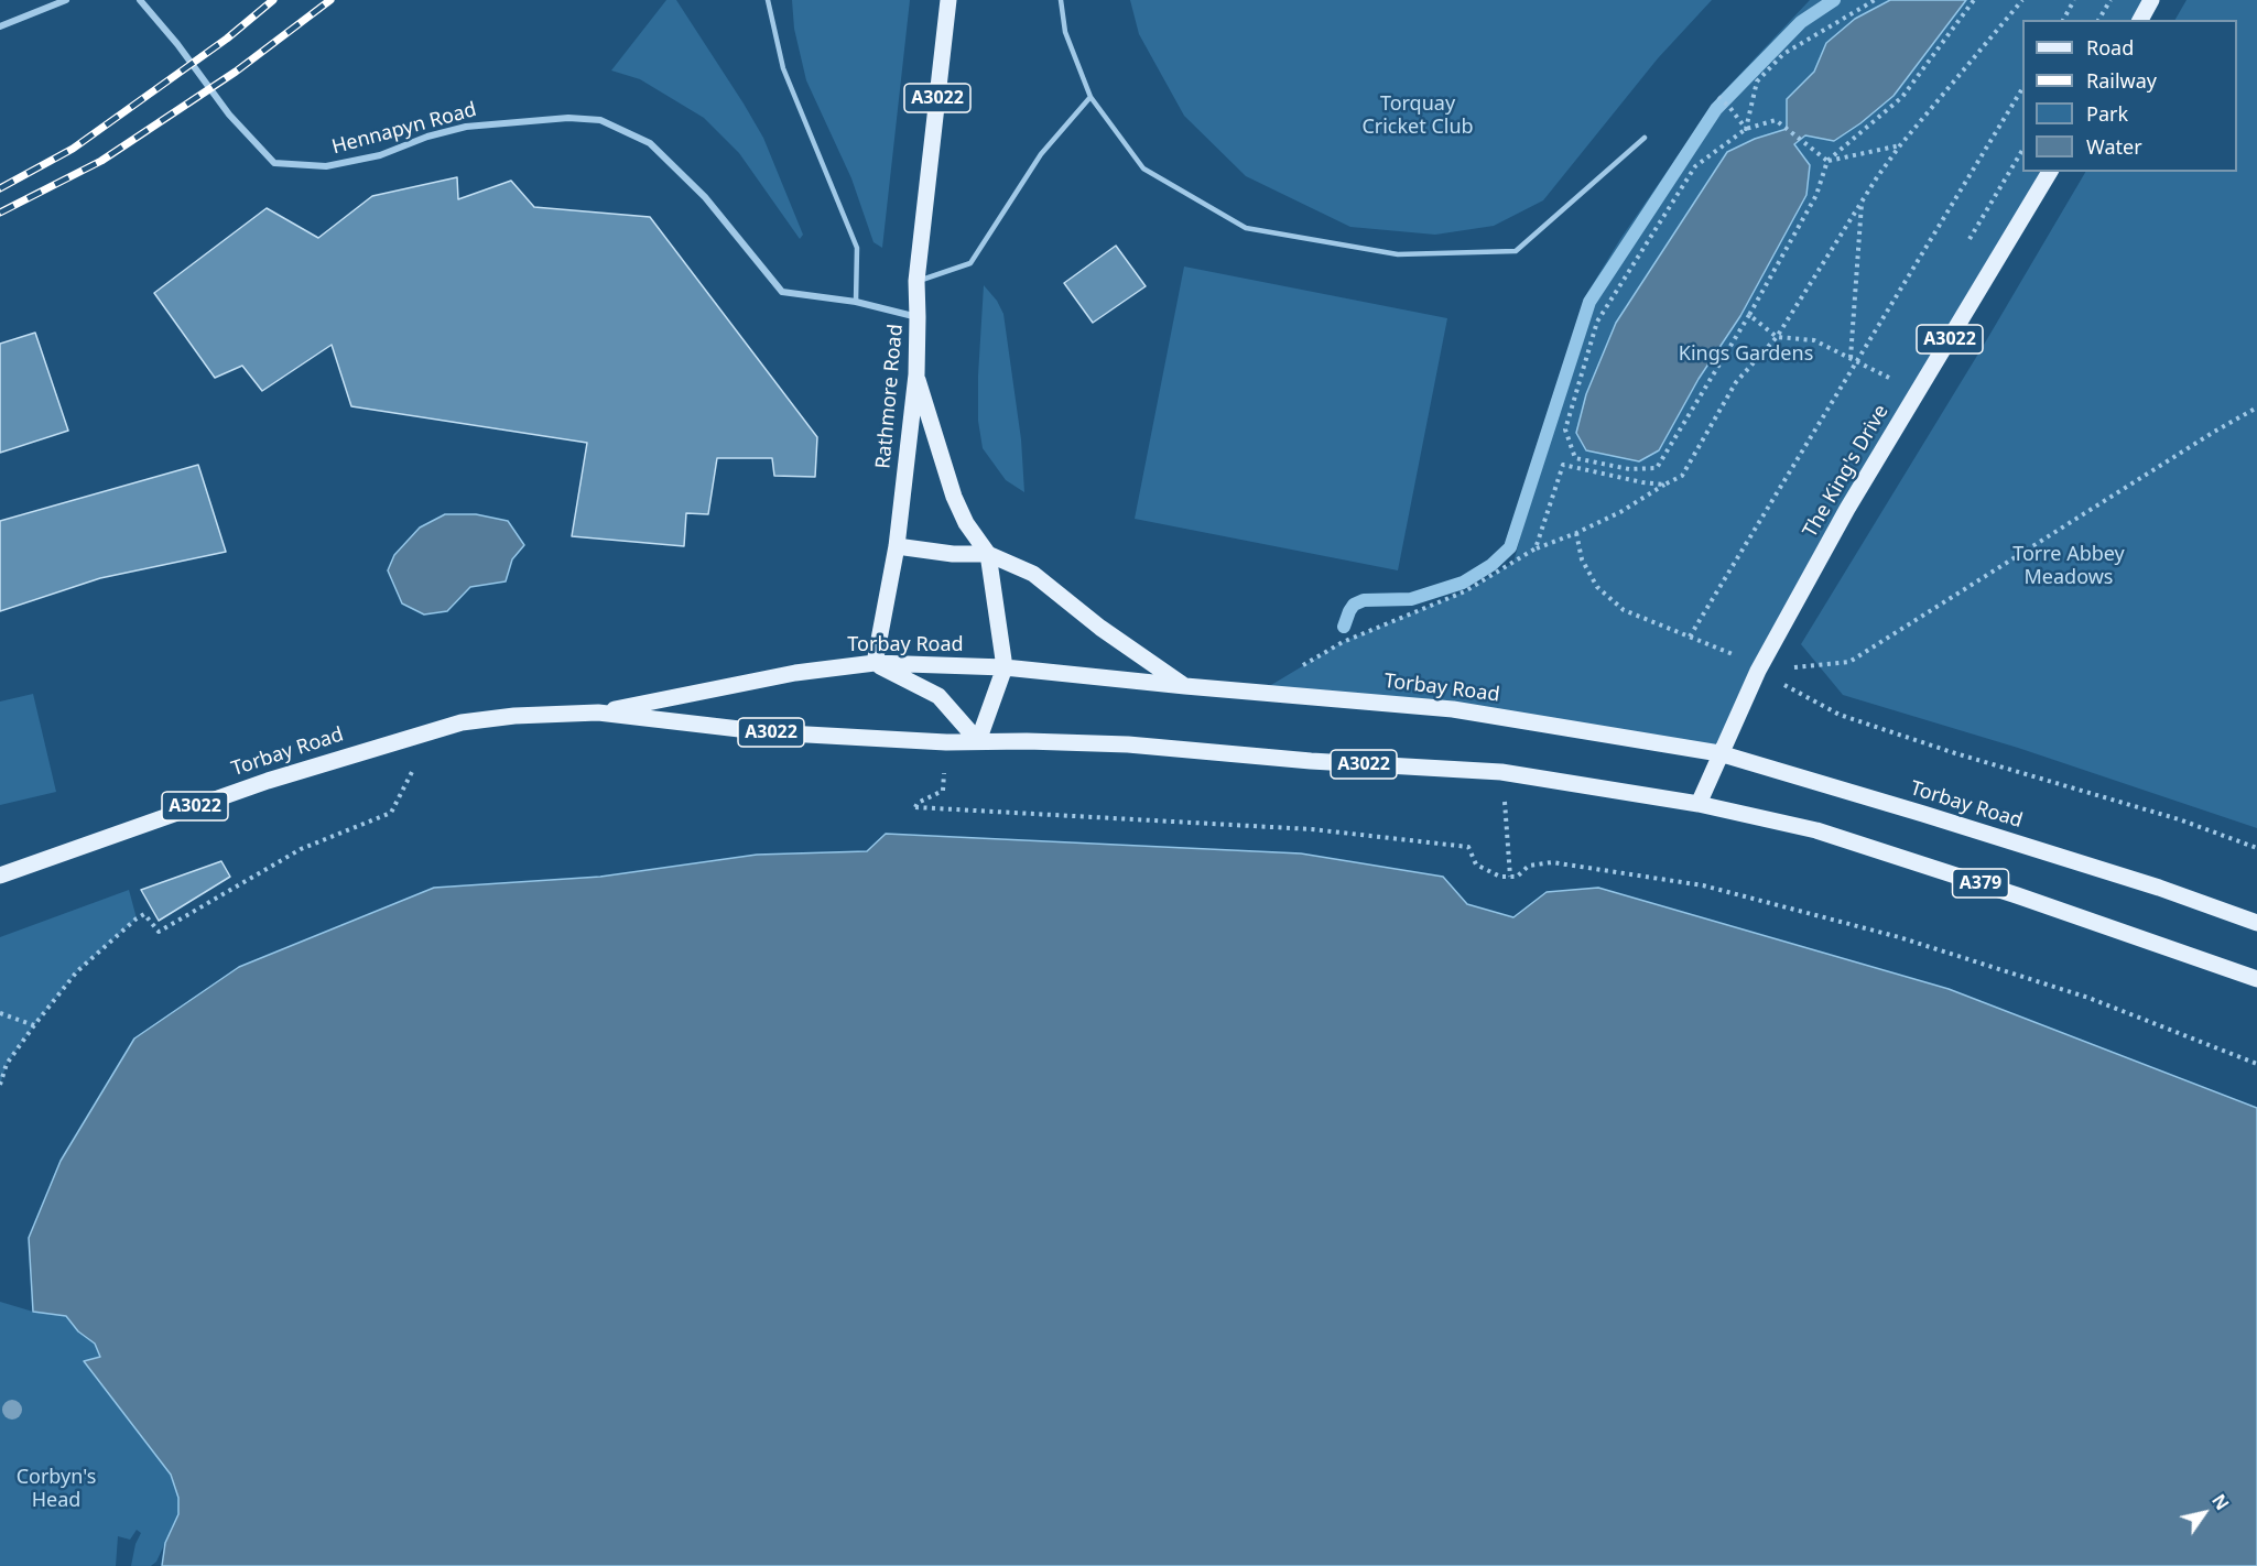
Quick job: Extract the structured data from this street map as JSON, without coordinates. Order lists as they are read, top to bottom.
{
  "streets": {
    "main road": [
      "A3022",
      "Rathmore Road",
      "The King's Drive",
      "Torbay Road",
      "A379"
    ],
    "street": ["Hennapyn Road"]
  },
  "crossings": [
    ["A3022", "Rathmore Road"],
    ["A3022", "Torbay Road"],
    ["Hennapyn Road", "Rathmore Road"],
    ["Rathmore Road", "Torbay Road"],
    ["The King's Drive", "Torbay Road"]
  ],
  "parks": [
    "Torquay Cricket Club",
    "Kings Gardens",
    "Torre Abbey Meadows",
    "Corbyn's Head"
  ],
  "legend": [
    "Road",
    "Railway",
    "Park",
    "Water"
  ],
  "north": "top right"
}
